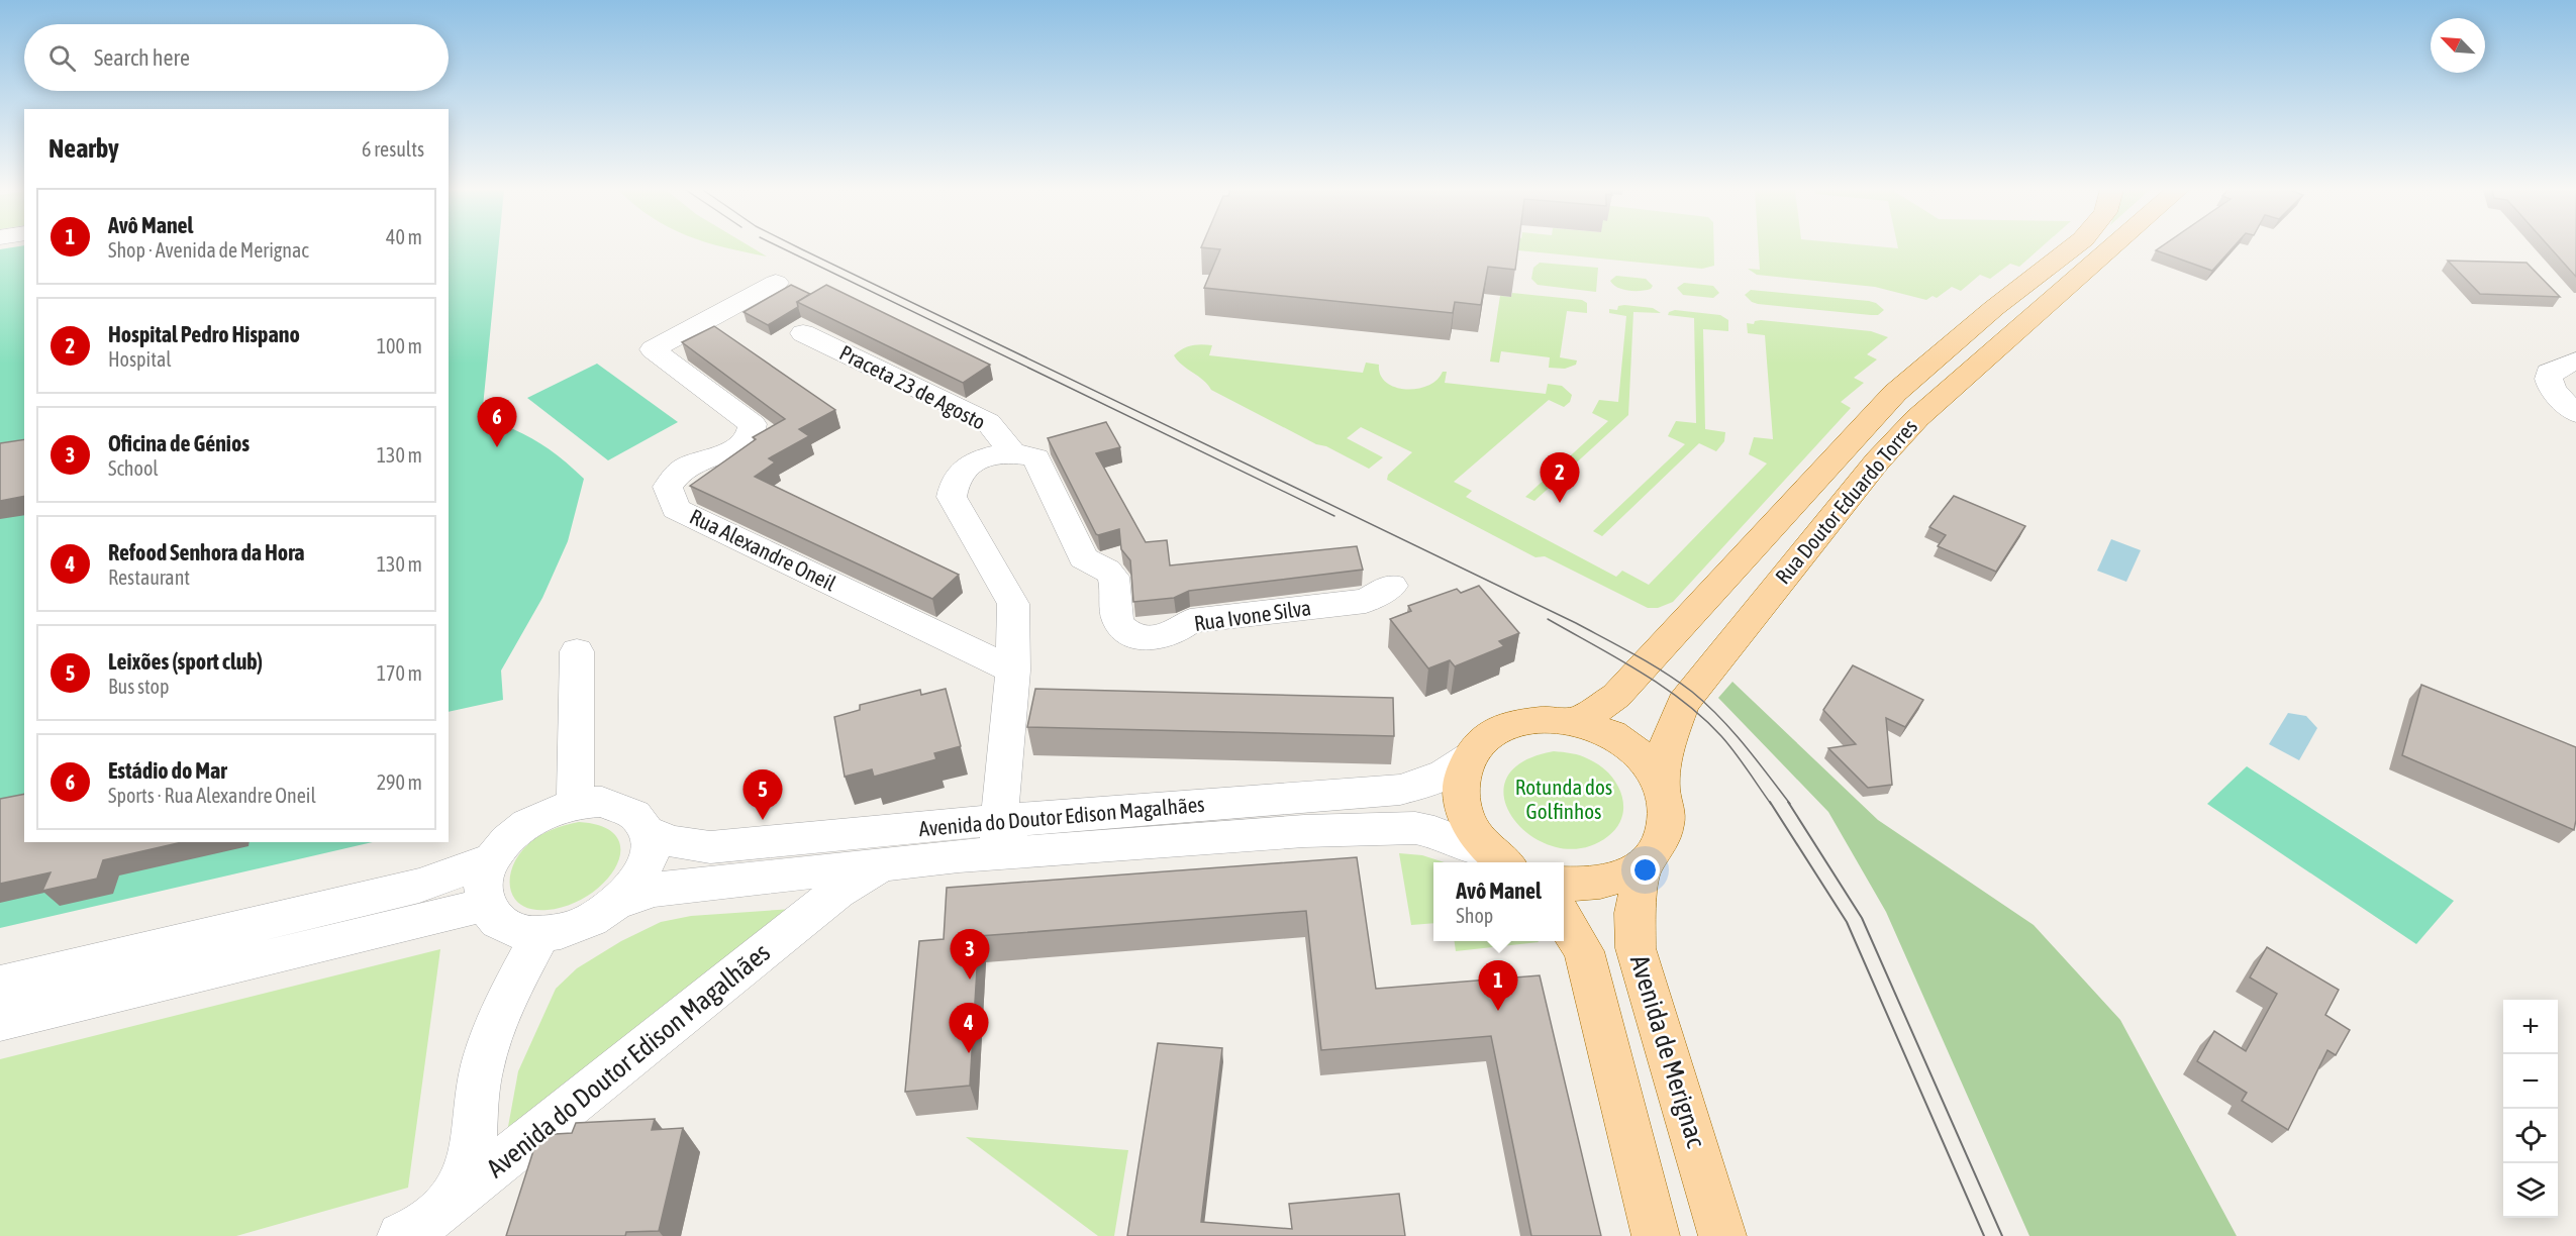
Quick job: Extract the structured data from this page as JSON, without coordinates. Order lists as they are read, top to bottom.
{
  "streets": {
    "main road": ["Rua Doutor Eduardo Torres", "Avenida do Doutor Edison Magalhães", "Avenida de Merignac"],
    "street": ["Praceta 23 de Agosto", "Rua Alexandre Oneil", "Rua Ivone Silva"]
  },
  "crossings": [
    ["Praceta 23 de Agosto", "Rua Ivone Silva"],
    ["Rua Doutor Eduardo Torres", "Avenida do Doutor Edison Magalhães"],
    ["Avenida do Doutor Edison Magalhães", "Avenida de Merignac"]
  ],
  "parks": ["Rotunda dos Golfinhos"],
  "north": "top left",
  "page": {
    "search": "Search here",
    "heading": ["Nearby", "6 results"],
    "list": [
      {
        "mark": "1",
        "name": "Avô Manel",
        "note": "Shop · Avenida de Merignac",
        "value": "40 m"
      },
      {
        "mark": "2",
        "name": "Hospital Pedro Hispano",
        "note": "Hospital",
        "value": "100 m"
      },
      {
        "mark": "3",
        "name": "Oficina de Génios",
        "note": "School",
        "value": "130 m"
      },
      {
        "mark": "4",
        "name": "Refood Senhora da Hora",
        "note": "Restaurant",
        "value": "130 m"
      },
      {
        "mark": "5",
        "name": "Leixões (sport club)",
        "note": "Bus stop",
        "value": "170 m"
      },
      {
        "mark": "6",
        "name": "Estádio do Mar",
        "note": "Sports · Rua Alexandre Oneil",
        "value": "290 m"
      }
    ],
    "pins": [
      "6",
      "2",
      "5",
      "3",
      "1",
      "4"
    ],
    "popup": ["Avô Manel", "Shop"],
    "map_buttons": ["+", "−"]
  }
}
